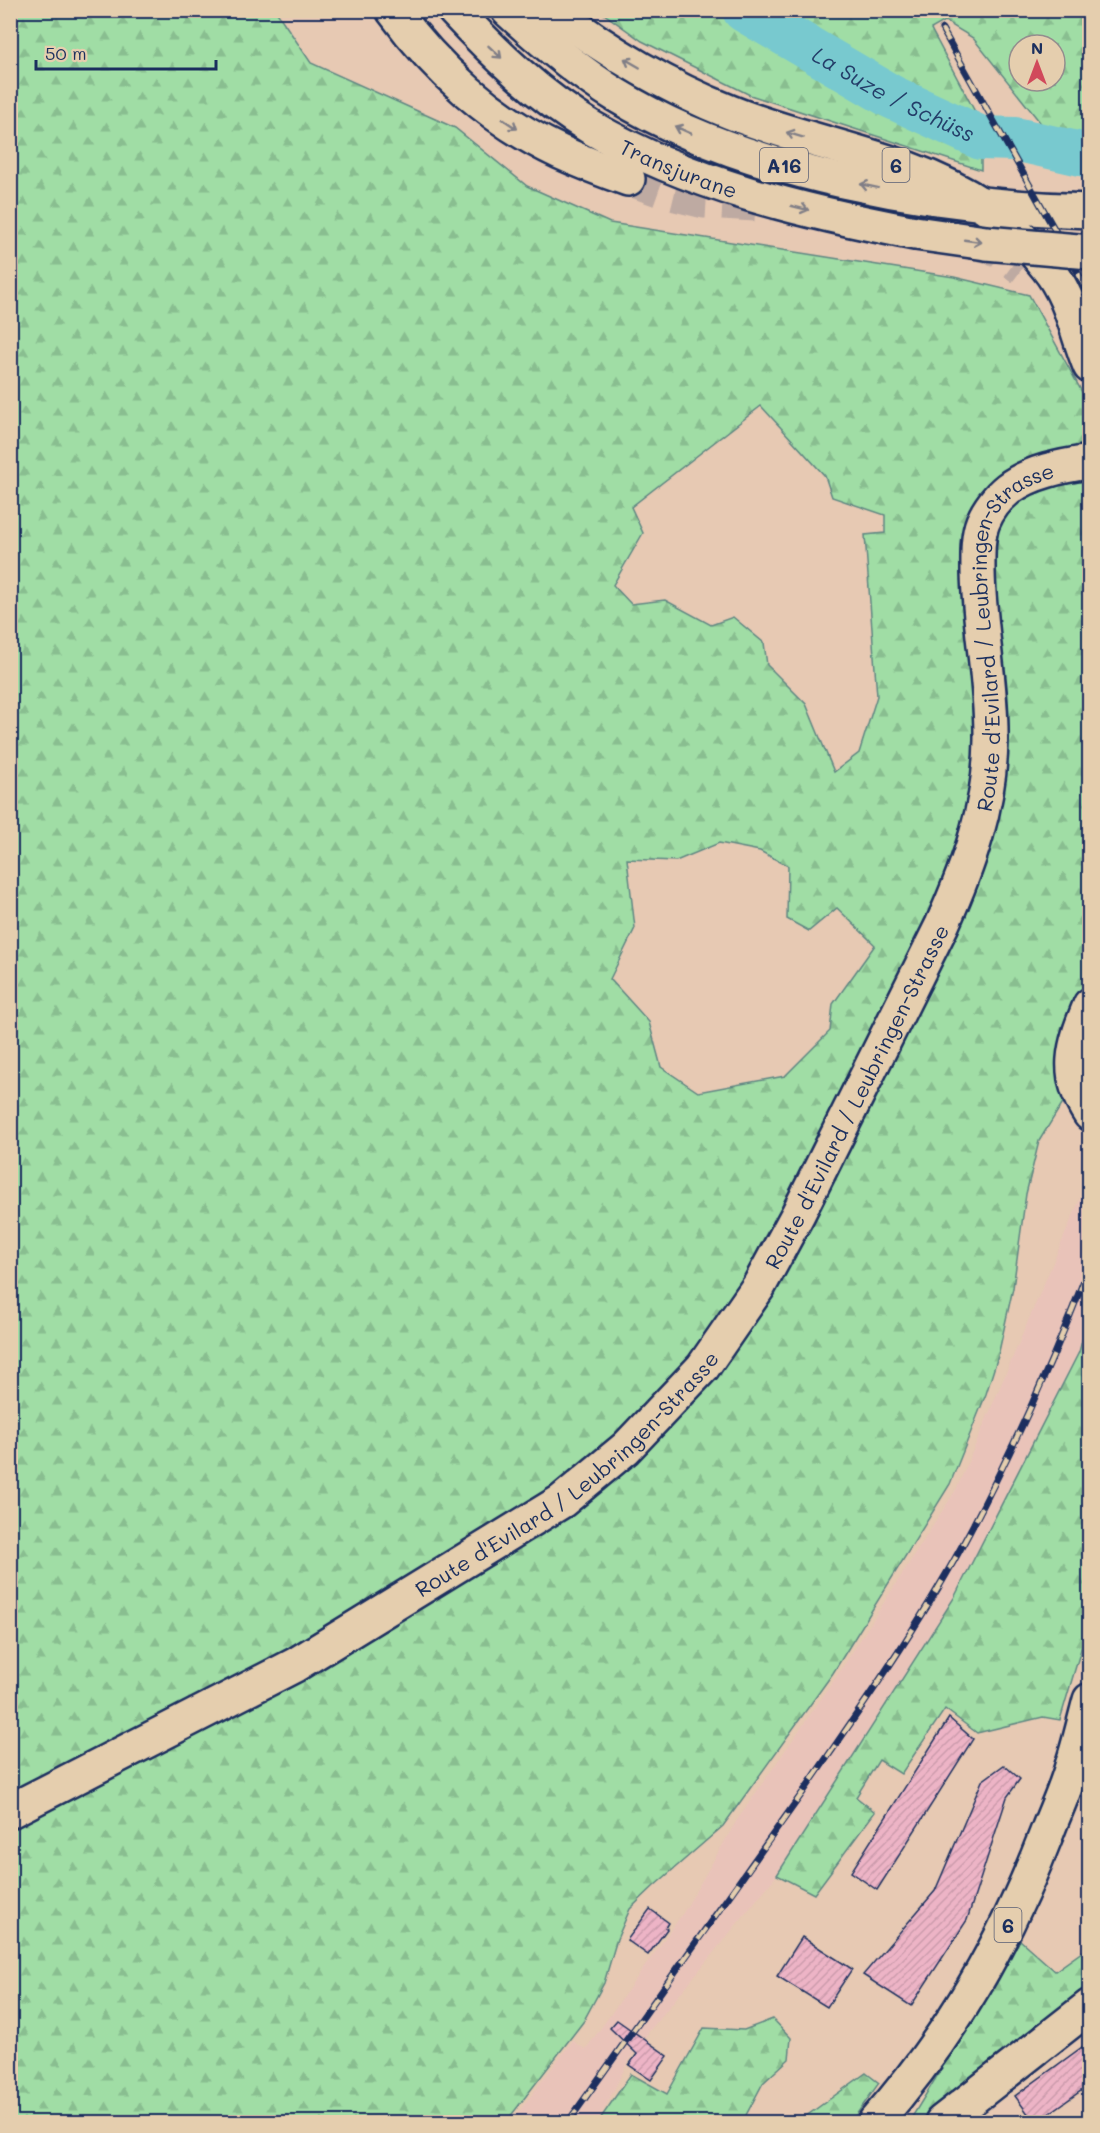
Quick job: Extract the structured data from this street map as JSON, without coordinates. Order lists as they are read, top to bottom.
{
  "streets": {
    "main road": [
      "A16",
      "6",
      "Transjurane",
      "Route d'Evilard / Leubringen-Strasse"
    ]
  },
  "water": ["La Suze / Schüss"],
  "scale_bar": "50 m",
  "north": "top"
}
